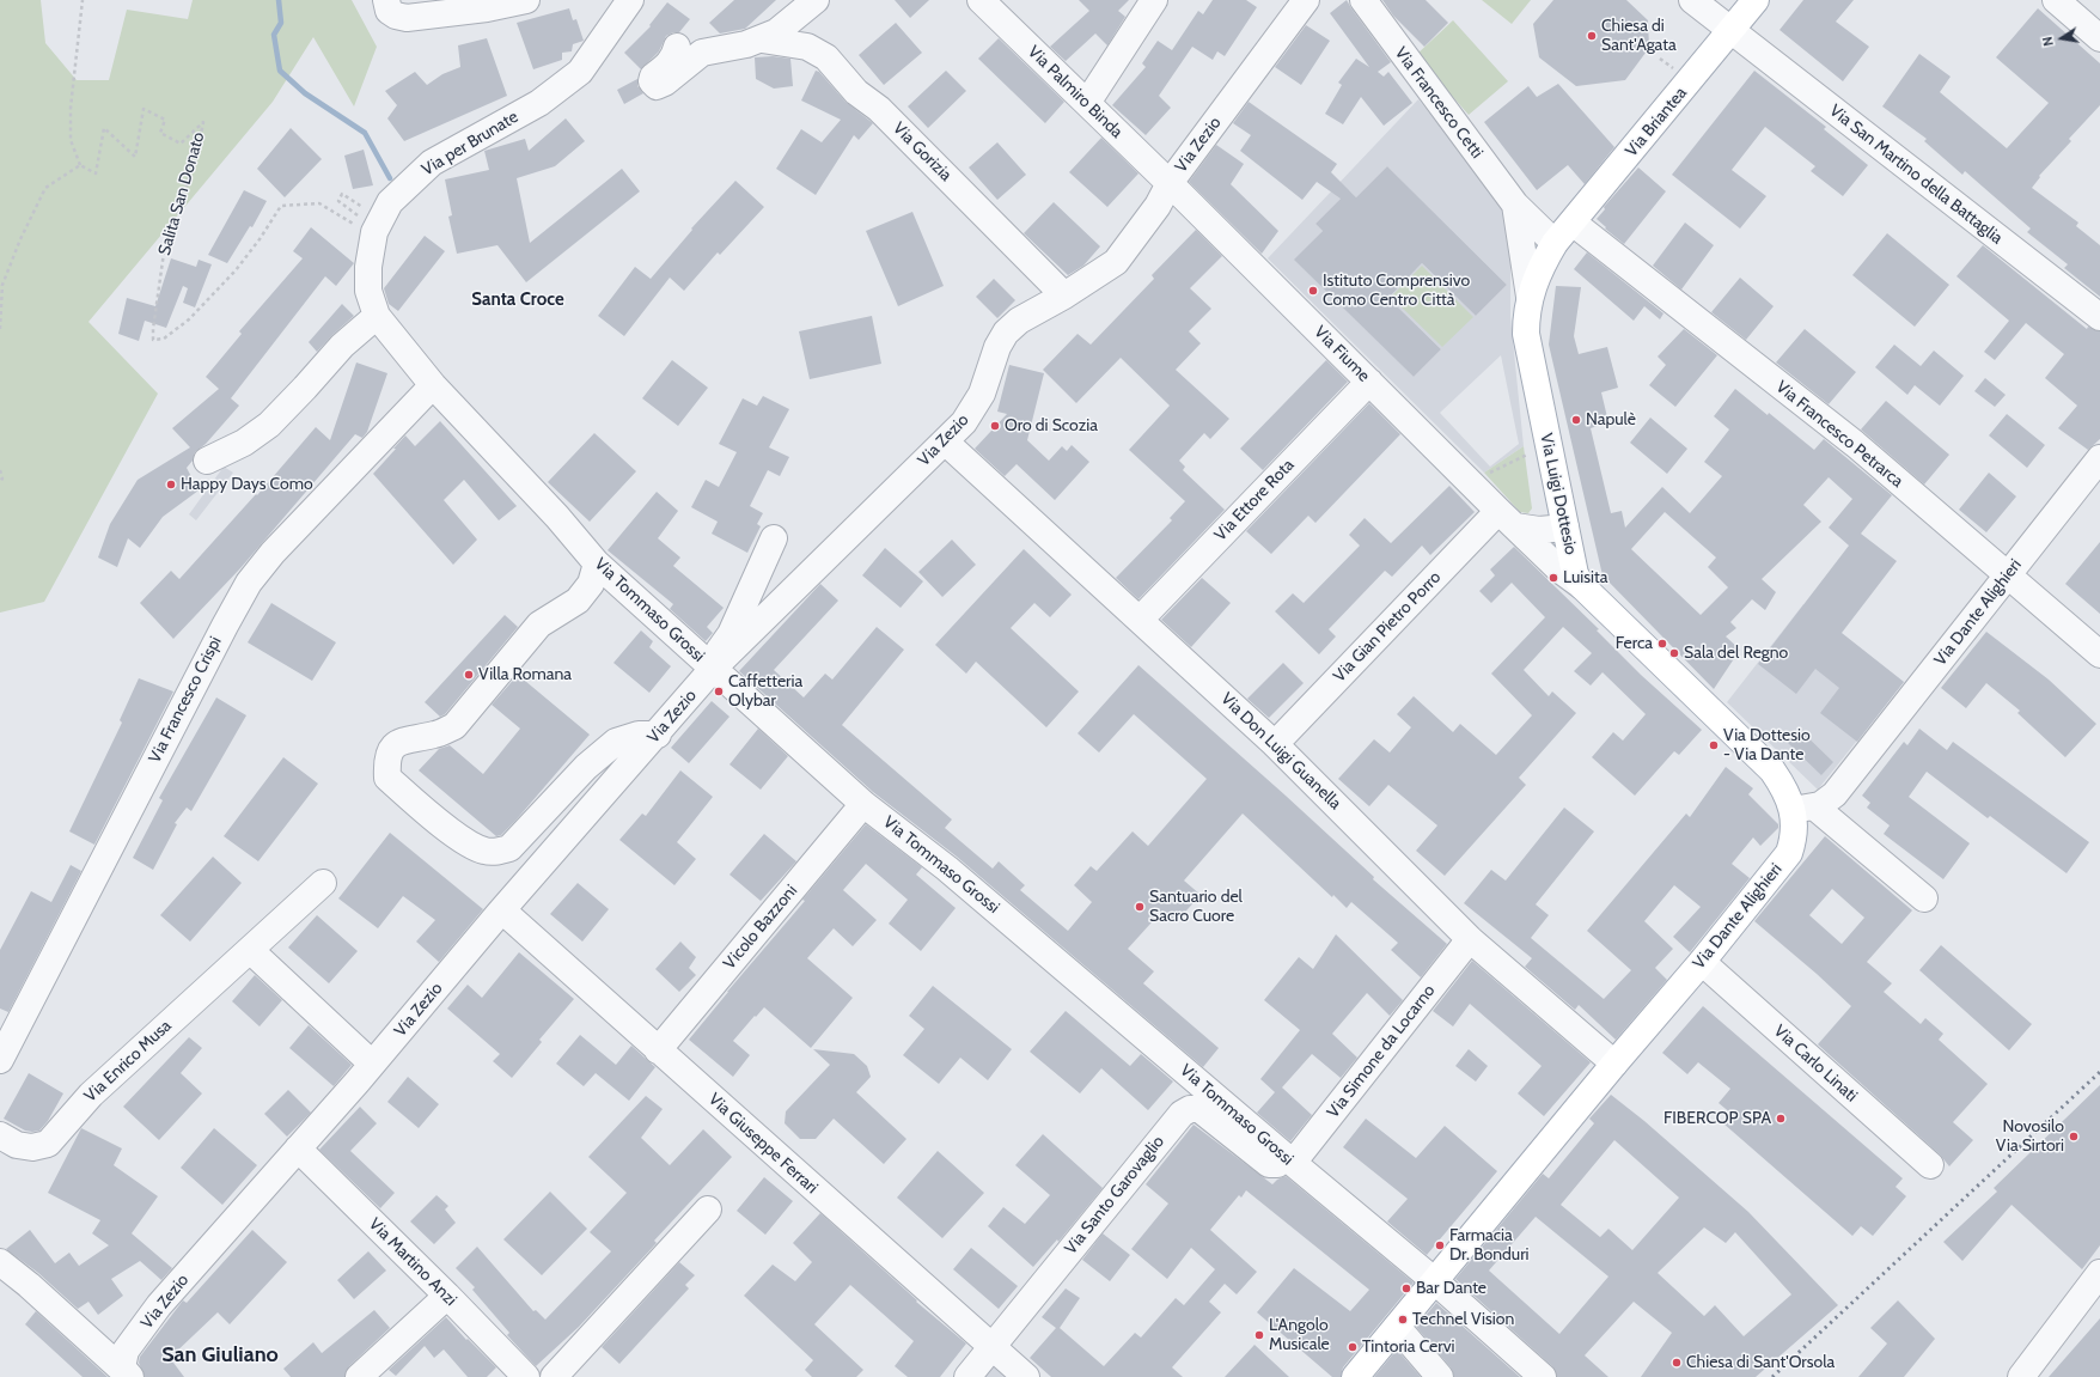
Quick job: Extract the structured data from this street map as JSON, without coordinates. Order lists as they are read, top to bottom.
{
  "streets": {
    "main road": ["Via Briantea", "Via Luigi Dottesio", "Via Dante Alighieri"],
    "street": [
      "Via Palmiro Binda",
      "Via Francesco Cetti",
      "Via per Brunate",
      "Via Zezio",
      "Via Gorizia",
      "Via San Martino della Battaglia",
      "Via Fiume",
      "Via Francesco Petrarca",
      "Via Ettore Rota",
      "Via Tommaso Grossi",
      "Via Gian Pietro Porro",
      "Via Francesco Crispi",
      "Via Don Luigi Guanella",
      "Vicolo Bazzoni",
      "Via Simone da Locarno",
      "Via Enrico Musa",
      "Via Carlo Linati",
      "Via Giuseppe Ferrari",
      "Via Santo Garovaglio",
      "Via Martino Anzi"
    ],
    "path": ["Salita San Donato"]
  },
  "crossings": [
    ["Via Palmiro Binda", "Via Zezio"],
    ["Via Palmiro Binda", "Via Fiume"],
    ["Via Francesco Cetti", "Via Briantea"],
    ["Via Francesco Cetti", "Via Luigi Dottesio"],
    ["Via Briantea", "Via San Martino della Battaglia"],
    ["Via Briantea", "Via Francesco Petrarca"],
    ["Via Briantea", "Via Luigi Dottesio"],
    ["Via per Brunate", "Salita San Donato"],
    ["Via per Brunate", "Via Tommaso Grossi"],
    ["Via Zezio", "Via Gorizia"],
    ["Via Zezio", "Via Fiume"],
    ["Via Zezio", "Via Tommaso Grossi"],
    ["Via Zezio", "Via Don Luigi Guanella"],
    ["Via Zezio", "Via Giuseppe Ferrari"],
    ["Via Zezio", "Via Martino Anzi"],
    ["Via Fiume", "Via Luigi Dottesio"],
    ["Via Fiume", "Via Ettore Rota"],
    ["Via Fiume", "Via Gian Pietro Porro"],
    ["Via Francesco Petrarca", "Via Dante Alighieri"],
    ["Via Luigi Dottesio", "Via Dante Alighieri"],
    ["Via Ettore Rota", "Via Don Luigi Guanella"],
    ["Via Tommaso Grossi", "Via Dante Alighieri"],
    ["Via Tommaso Grossi", "Via Francesco Crispi"],
    ["Via Tommaso Grossi", "Vicolo Bazzoni"],
    ["Via Tommaso Grossi", "Via Simone da Locarno"],
    ["Via Tommaso Grossi", "Via Santo Garovaglio"],
    ["Via Dante Alighieri", "Via Don Luigi Guanella"],
    ["Via Dante Alighieri", "Via Carlo Linati"],
    ["Via Gian Pietro Porro", "Via Don Luigi Guanella"],
    ["Via Don Luigi Guanella", "Via Simone da Locarno"],
    ["Vicolo Bazzoni", "Via Giuseppe Ferrari"],
    ["Via Simone da Locarno", "Via Santo Garovaglio"],
    ["Via Giuseppe Ferrari", "Via Santo Garovaglio"]
  ],
  "districts": ["Santa Croce", "San Giuliano"],
  "places": [
    "Chiesa di Sant'Agata",
    "Istituto Comprensivo Como Centro Città",
    "Napulè",
    "Oro di Scozia",
    "Happy Days Como",
    "Luisita",
    "Ferca",
    "Sala del Regno",
    "Villa Romana",
    "Caffetteria Olybar",
    "Via Dottesio - Via Dante",
    "Santuario del Sacro Cuore",
    "FIBERCOP SPA",
    "Novosilo Via Sirtori",
    "Farmacia Dr. Bonduri",
    "Bar Dante",
    "Technel Vision",
    "L'Angolo Musicale",
    "Tintoria Cervi",
    "Chiesa di Sant'Orsola"
  ],
  "north": "left"
}
